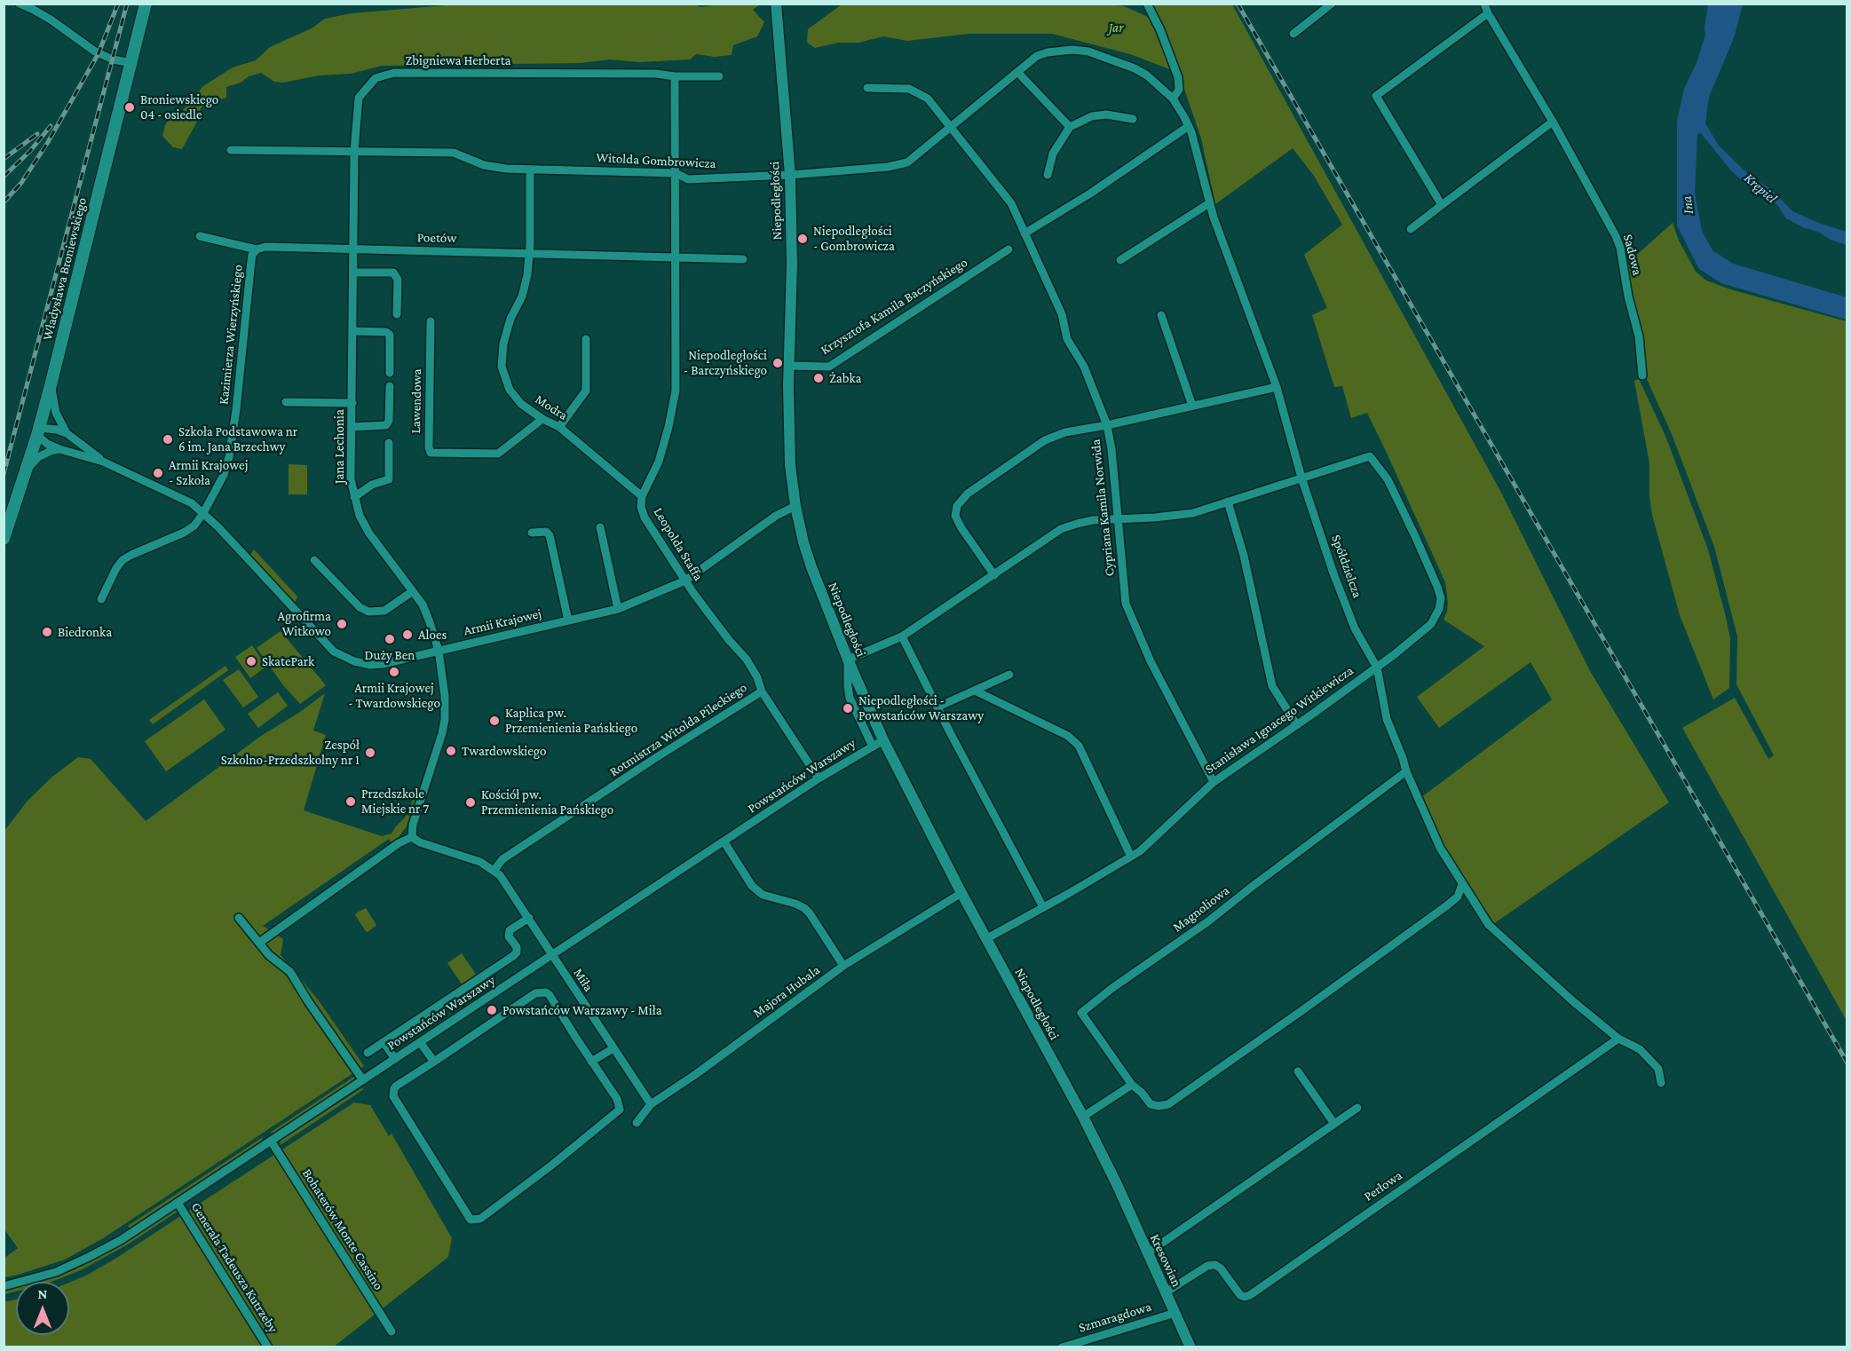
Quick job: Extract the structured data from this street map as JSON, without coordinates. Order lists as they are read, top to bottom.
{
  "streets": {
    "main road": ["Władysława Broniewskiego"],
    "street": [
      "Zbigniewa Herberta",
      "Witolda Gombrowicza",
      "Niepodległości",
      "Poetów",
      "Sadowa",
      "Krzysztofa Kamila Baczyńskiego",
      "Kazimierza Wierzyńskiego",
      "Lawendowa",
      "Modra",
      "Jana Lechonia",
      "Cypriana Kamila Norwida",
      "Leopolda Staffa",
      "Spółdzielcza",
      "Armii Krajowej",
      "Stanisława Ignacego Witkiewicza",
      "Rotmistrza Witolda Pileckiego",
      "Powstańców Warszawy",
      "Magnoliowa",
      "Miła",
      "Majora Hubala",
      "Perłowa",
      "Bohaterów Monte Cassino",
      "Kresowian",
      "Generała Tadeusza Kutrzeby",
      "Szmaragdowa"
    ]
  },
  "crossings": [
    ["Zbigniewa Herberta", "Witolda Gombrowicza"],
    ["Zbigniewa Herberta", "Poetów"],
    ["Zbigniewa Herberta", "Jana Lechonia"],
    ["Zbigniewa Herberta", "Leopolda Staffa"],
    ["Witolda Gombrowicza", "Niepodległości"],
    ["Witolda Gombrowicza", "Cypriana Kamila Norwida"],
    ["Witolda Gombrowicza", "Leopolda Staffa"],
    ["Witolda Gombrowicza", "Spółdzielcza"],
    ["Niepodległości", "Krzysztofa Kamila Baczyńskiego"],
    ["Niepodległości", "Armii Krajowej"],
    ["Niepodległości", "Stanisława Ignacego Witkiewicza"],
    ["Niepodległości", "Powstańców Warszawy"],
    ["Niepodległości", "Majora Hubala"],
    ["Niepodległości", "Kresowian"],
    ["Poetów", "Kazimierza Wierzyńskiego"],
    ["Poetów", "Modra"],
    ["Poetów", "Jana Lechonia"],
    ["Poetów", "Leopolda Staffa"],
    ["Władysława Broniewskiego", "Armii Krajowej"],
    ["Kazimierza Wierzyńskiego", "Armii Krajowej"],
    ["Lawendowa", "Modra"],
    ["Modra", "Leopolda Staffa"],
    ["Jana Lechonia", "Armii Krajowej"],
    ["Cypriana Kamila Norwida", "Stanisława Ignacego Witkiewicza"],
    ["Leopolda Staffa", "Armii Krajowej"],
    ["Leopolda Staffa", "Rotmistrza Witolda Pileckiego"],
    ["Leopolda Staffa", "Powstańców Warszawy"],
    ["Spółdzielcza", "Stanisława Ignacego Witkiewicza"],
    ["Spółdzielcza", "Magnoliowa"],
    ["Spółdzielcza", "Perłowa"],
    ["Rotmistrza Witolda Pileckiego", "Miła"],
    ["Powstańców Warszawy", "Miła"],
    ["Powstańców Warszawy", "Bohaterów Monte Cassino"],
    ["Powstańców Warszawy", "Generała Tadeusza Kutrzeby"],
    ["Miła", "Majora Hubala"],
    ["Perłowa", "Kresowian"],
    ["Kresowian", "Szmaragdowa"]
  ],
  "water": ["Krępiel", "Ina"],
  "parks": ["Jar"],
  "places": [
    "Broniewskiego 04 - osiedle",
    "Niepodległości - Gombrowicza",
    "Niepodległości - Barczyńskiego",
    "Żabka",
    "Szkoła Podstawowa nr 6 im. Jana Brzechwy",
    "Armii Krajowej - Szkoła",
    "Agrofirma Witkowo",
    "Biedronka",
    "Aloes",
    "Duży Ben",
    "SkatePark",
    "Armii Krajowej - Twardowskiego",
    "Niepodległości - Powstańców Warszawy",
    "Kaplica pw. Przemienienia Pańskiego",
    "Twardowskiego",
    "Zespół Szkolno-Przedszkolny nr 1",
    "Przedszkole Miejskie nr 7",
    "Kościół pw. Przemienienia Pańskiego",
    "Powstańców Warszawy - Miła"
  ],
  "north": "top"
}
